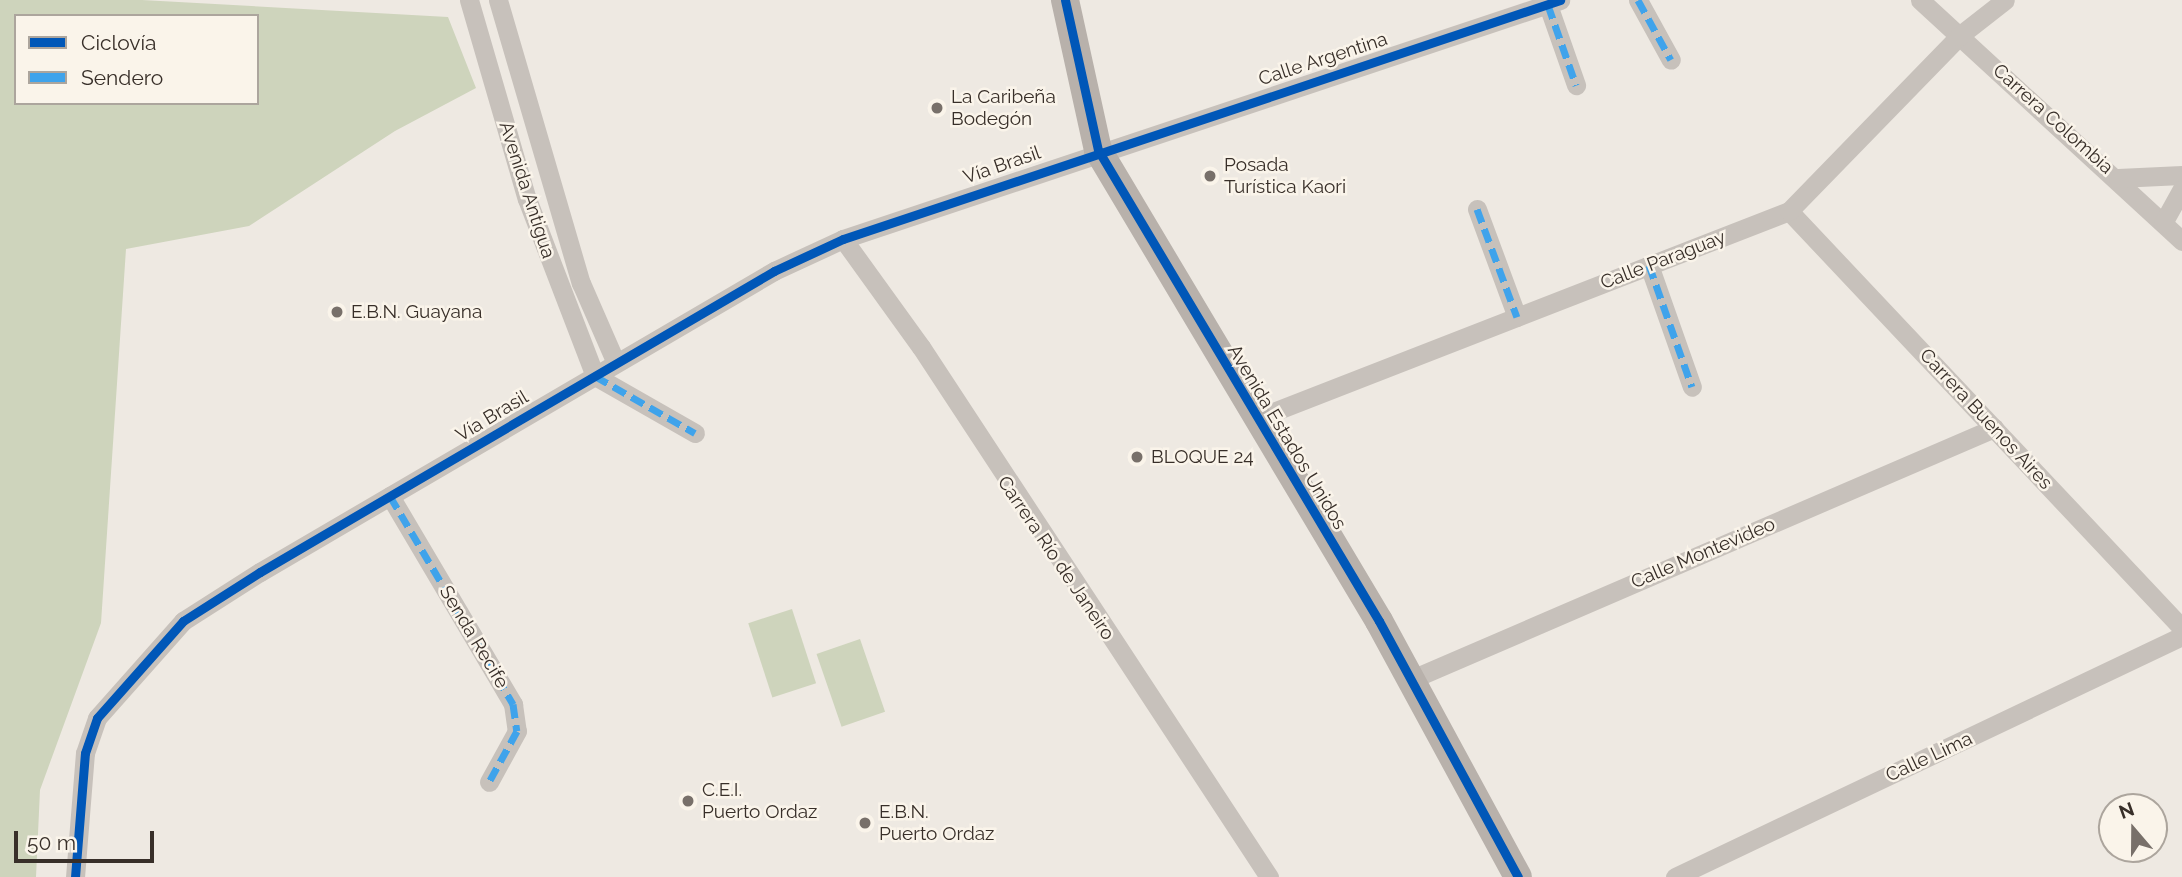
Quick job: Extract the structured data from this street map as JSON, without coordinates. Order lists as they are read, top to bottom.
{
  "streets": {
    "street": [
      "Calle Argentina",
      "Carrera Colombia",
      "Vía Brasil",
      "Avenida Antigua",
      "Calle Paraguay",
      "Carrera Buenos Aires",
      "Avenida Estados Unidos",
      "Calle Montevideo",
      "Carrera Río de Janeiro",
      "Senda Recife",
      "Calle Lima"
    ]
  },
  "crossings": [
    ["Calle Argentina", "Vía Brasil"],
    ["Calle Argentina", "Avenida Estados Unidos"],
    ["Carrera Colombia", "Calle Paraguay"],
    ["Vía Brasil", "Avenida Antigua"],
    ["Vía Brasil", "Avenida Estados Unidos"],
    ["Vía Brasil", "Carrera Río de Janeiro"],
    ["Vía Brasil", "Senda Recife"],
    ["Calle Paraguay", "Carrera Buenos Aires"],
    ["Calle Paraguay", "Avenida Estados Unidos"],
    ["Carrera Buenos Aires", "Calle Montevideo"],
    ["Avenida Estados Unidos", "Calle Montevideo"]
  ],
  "places": [
    "La Caribeña Bodegón",
    "Posada Turística Kaori",
    "E.B.N. Guayana",
    "BLOQUE 24",
    "C.E.I. Puerto Ordaz",
    "E.B.N. Puerto Ordaz"
  ],
  "legend": ["Ciclovía", "Sendero"],
  "scale_bar": "50 m",
  "north": "top"
}
